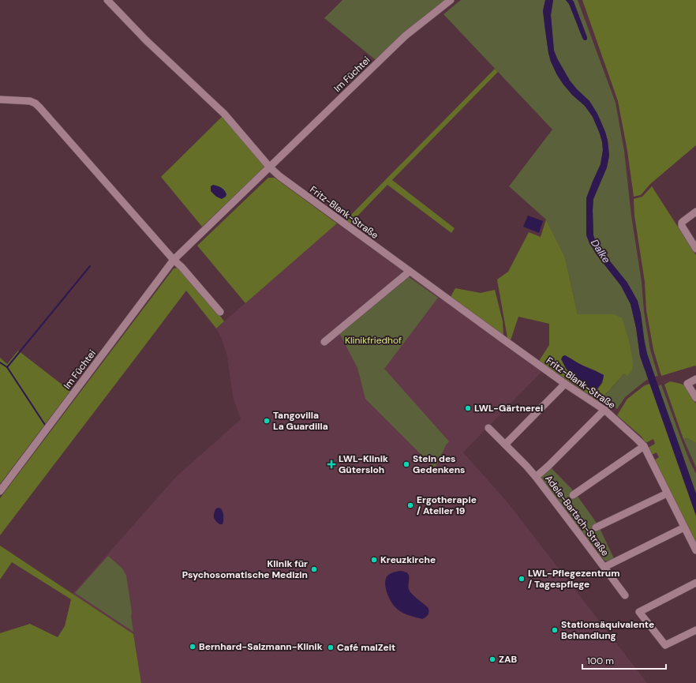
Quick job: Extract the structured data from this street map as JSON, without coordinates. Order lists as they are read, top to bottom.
{
  "streets": {
    "street": ["Im Füchtei", "Fritz-Blank-Straße", "Adele-Bartsch-Straße"]
  },
  "crossings": [
    ["Im Füchtei", "Fritz-Blank-Straße"],
    ["Fritz-Blank-Straße", "Adele-Bartsch-Straße"]
  ],
  "water": ["Dalke"],
  "parks": ["Klinikfriedhof"],
  "places": {
    "other": [
      "LWL-Gärtnerei",
      "Tangovilla La Guardilla",
      "Stein des Gedenkens",
      "Ergotherapie / Ateller 19",
      "Kreuzkirche",
      "Klinik für Psychosomatische Medizin",
      "LWL-Pflegezentrum / Tagespflege",
      "Stationsäquivalente Behandlung",
      "Bernhard-Salzmann-Klinik",
      "Café malZeit",
      "ZAB"
    ],
    "health": ["LWL-Klinik Gütersloh"]
  },
  "scale_bar": "100 m"
}
